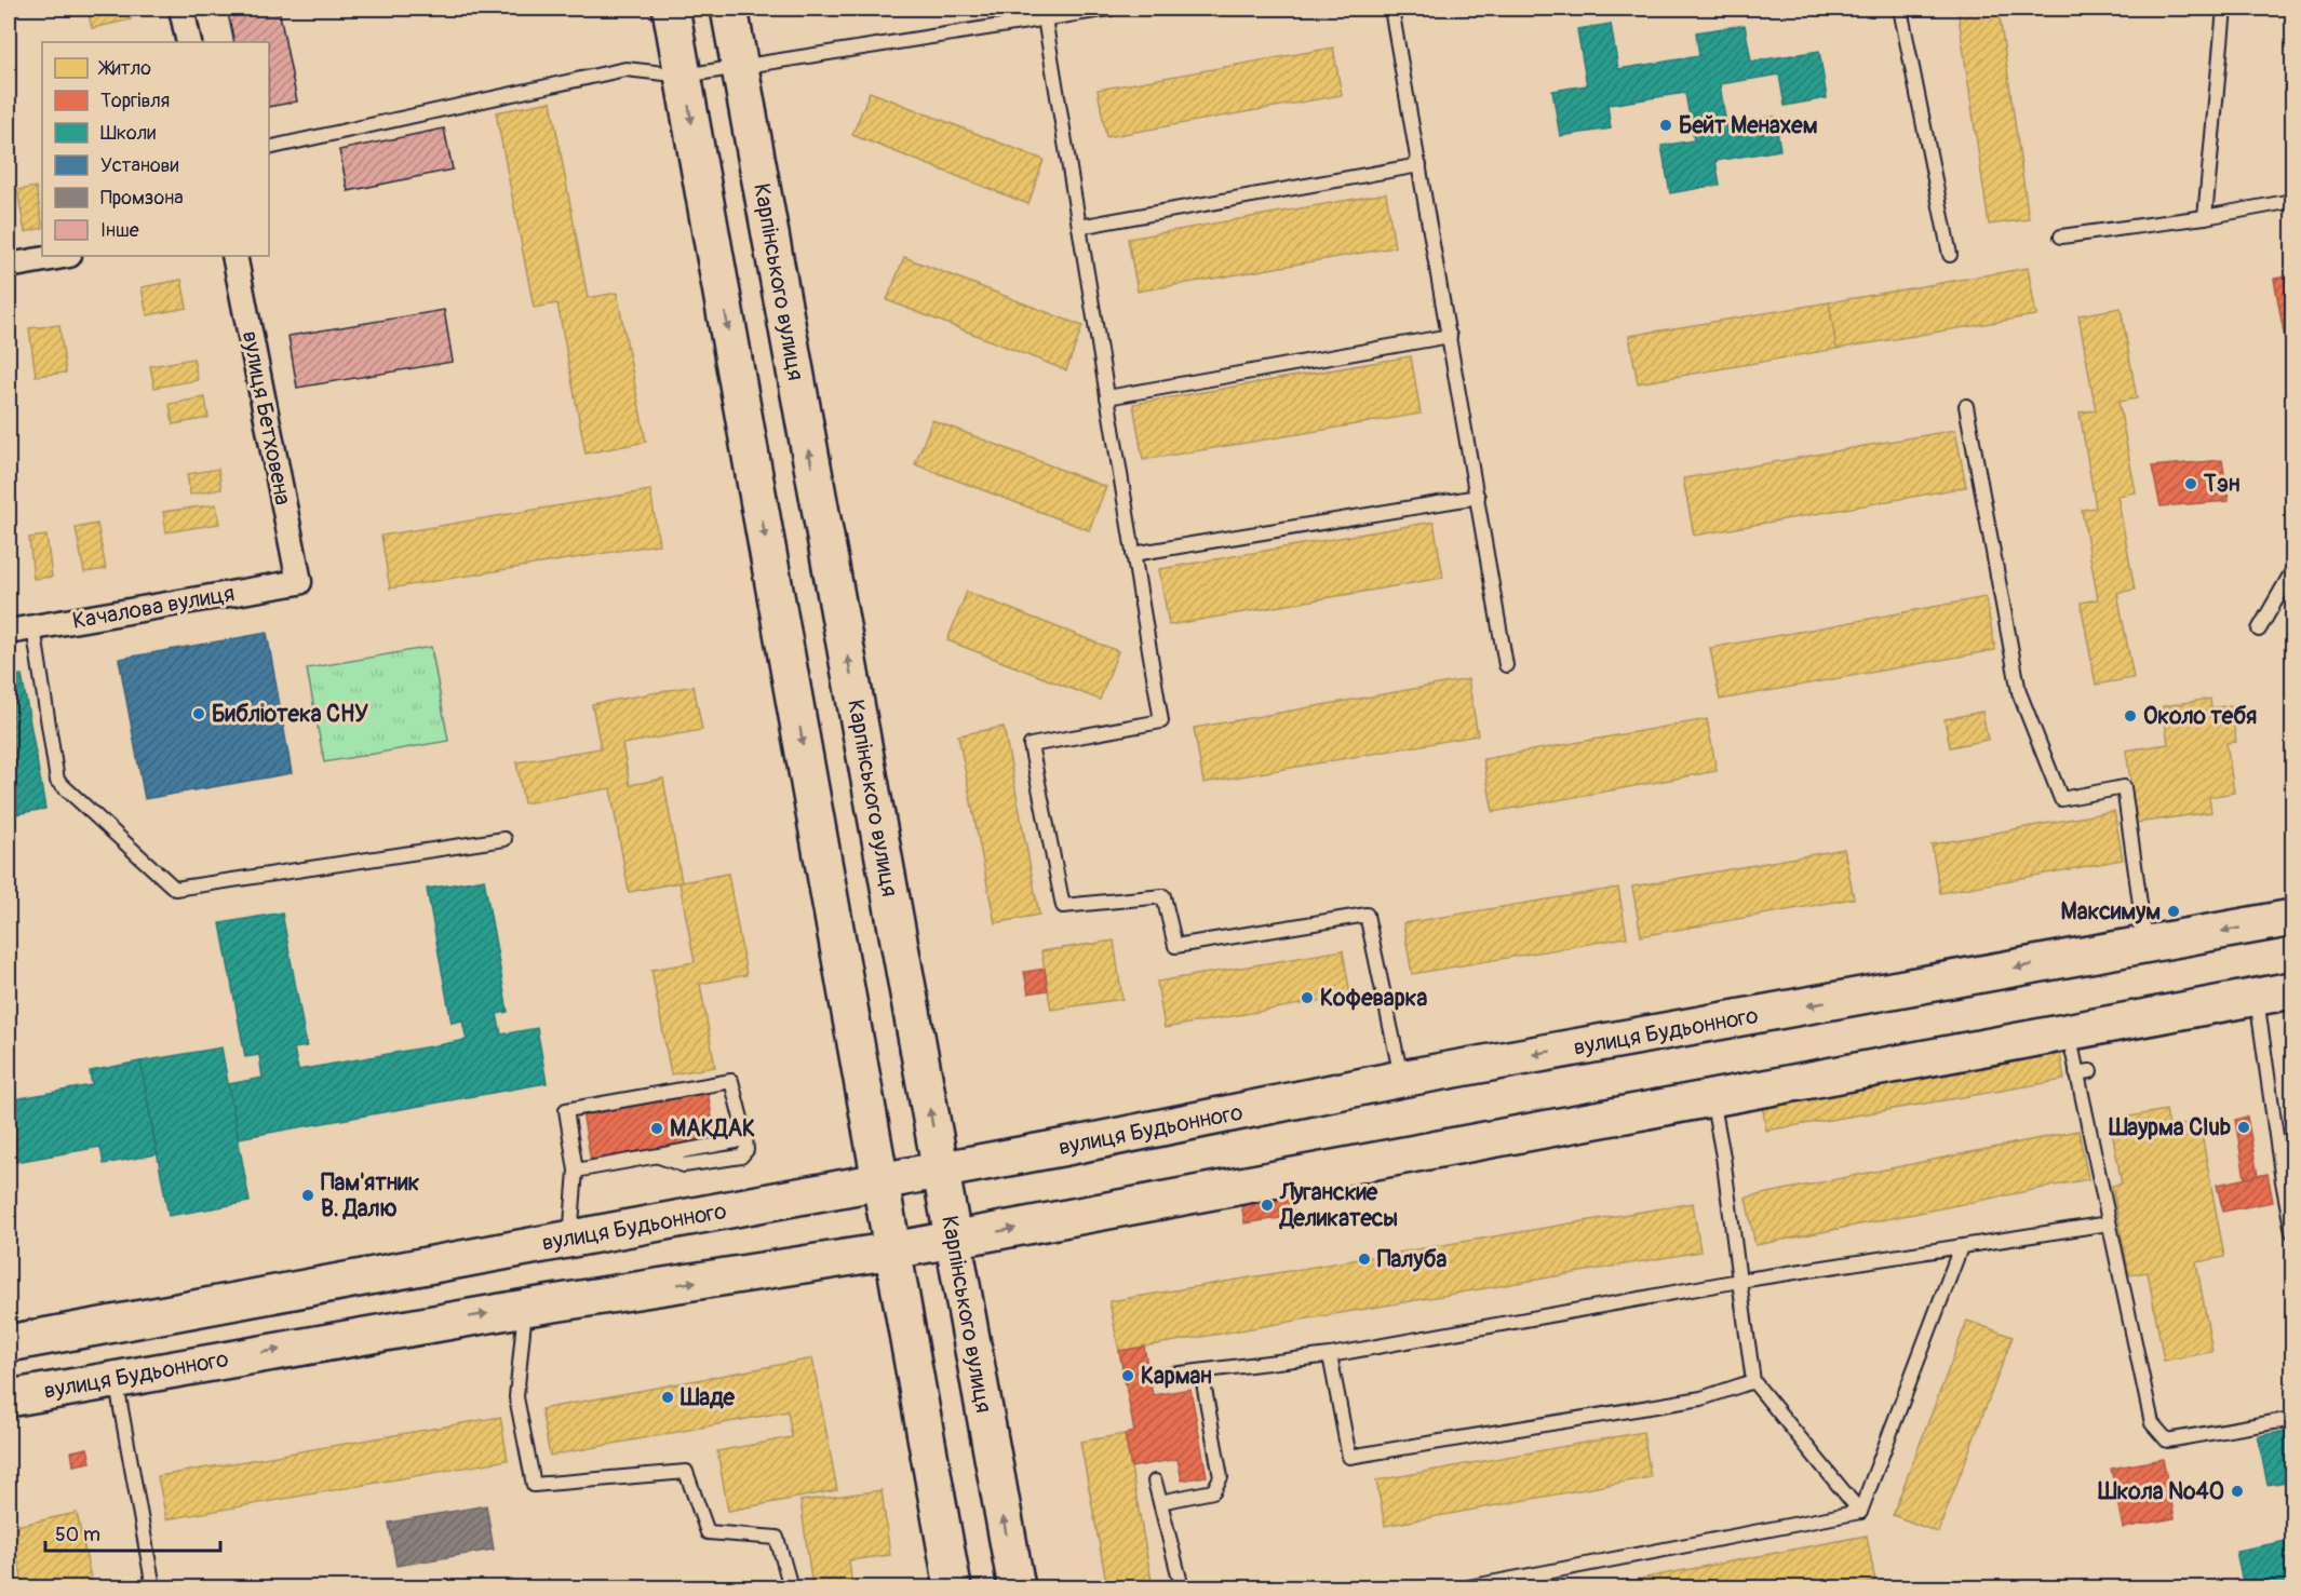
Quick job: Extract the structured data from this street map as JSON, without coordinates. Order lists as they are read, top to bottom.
{
  "streets": {
    "main road": ["Карпінського вулиця", "вулиця Будьонного"],
    "street": ["вулиця Бетховена", "Качалова вулиця"]
  },
  "crossings": [
    ["Карпінського вулиця", "вулиця Будьонного"],
    ["вулиця Бетховена", "Качалова вулиця"]
  ],
  "places": [
    "Бейт Менахем",
    "Тэн",
    "Библіотека СНУ",
    "Около тебя",
    "Максимум",
    "Кофеварка",
    "Шаурма Club",
    "МАКДАК",
    "Пам'ятник В. Далю",
    "Луганские Деликатесы",
    "Палуба",
    "Карман",
    "Шаде",
    "Школа №40"
  ],
  "legend": [
    "Житло",
    "Торгівля",
    "Школи",
    "Установи",
    "Промзона",
    "Інше"
  ],
  "scale_bar": "50 m"
}
